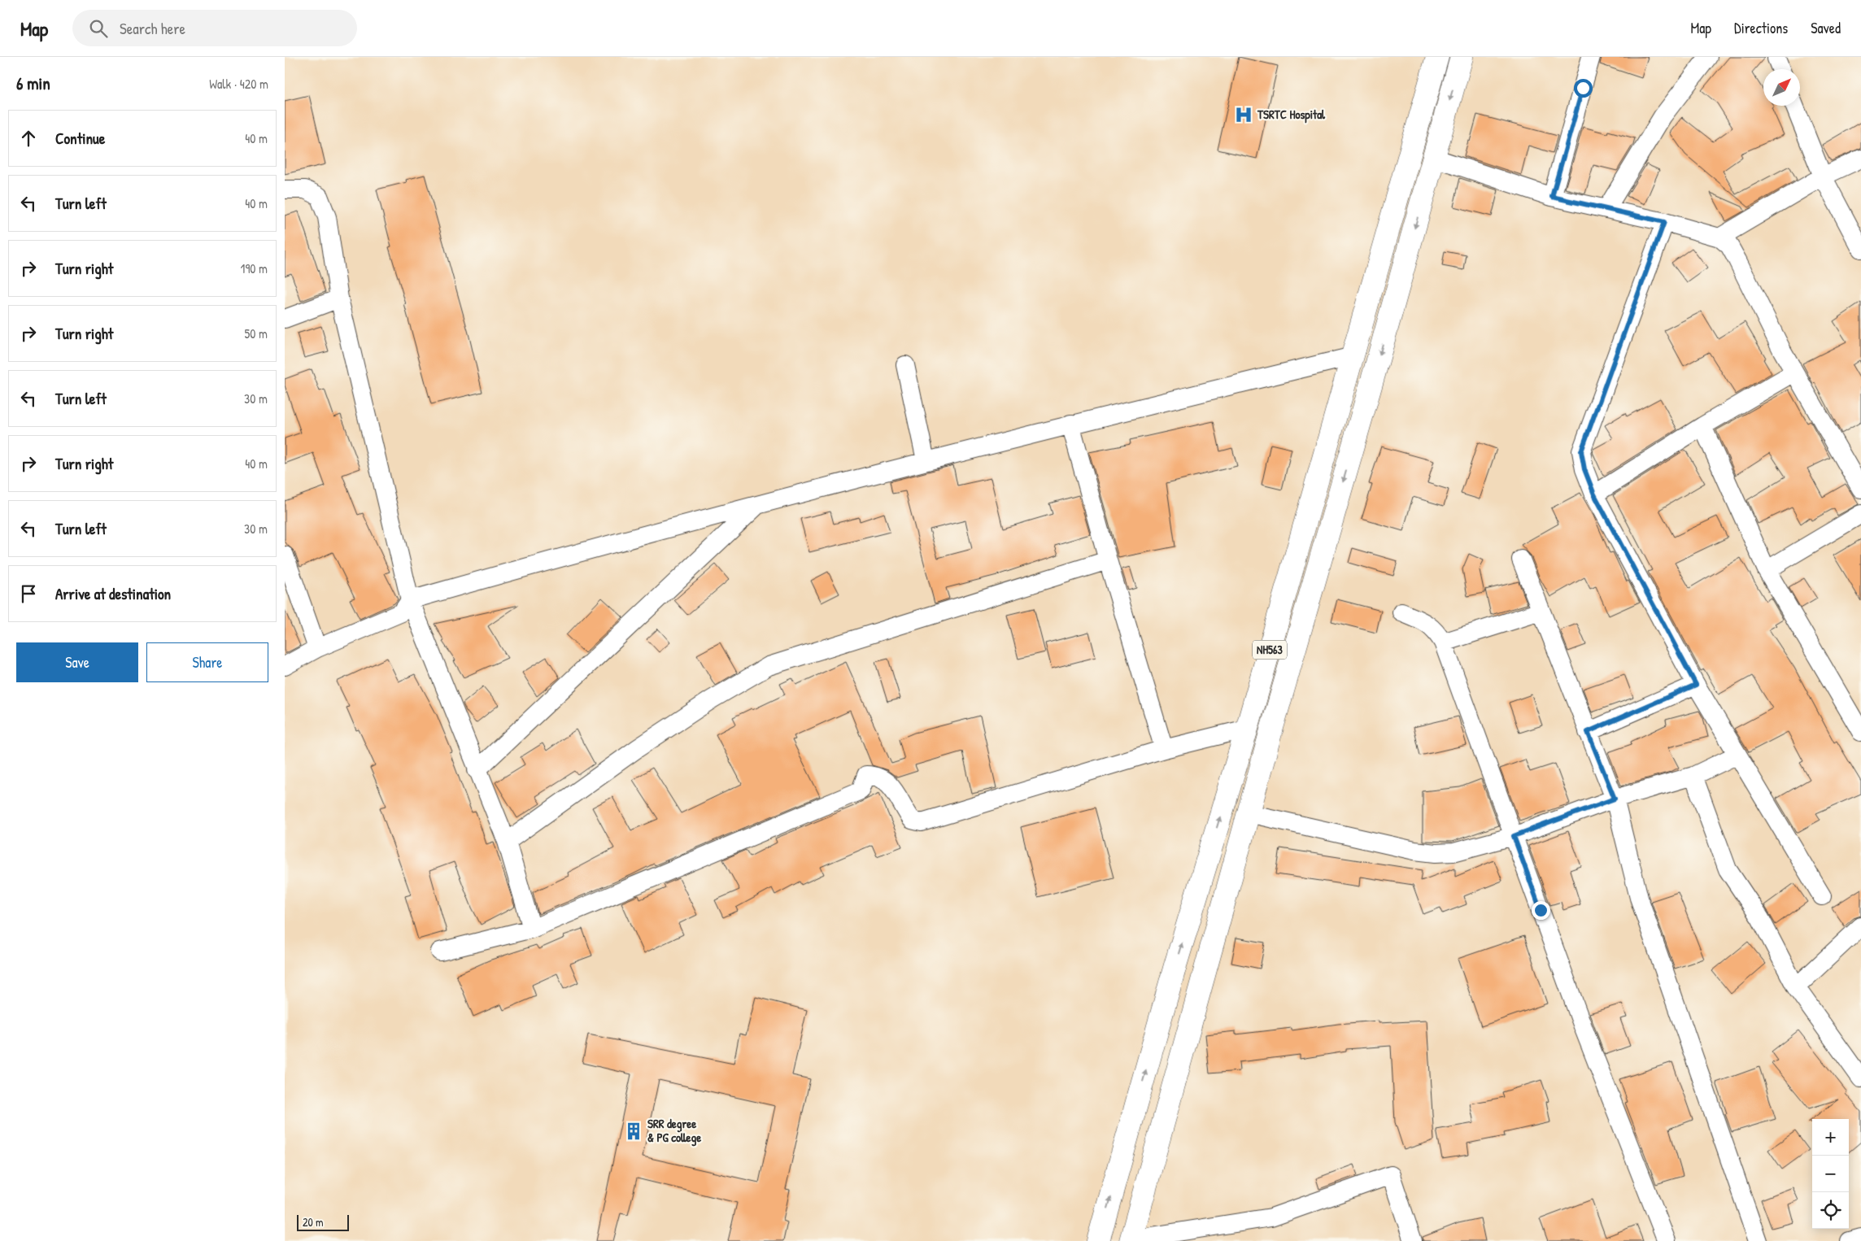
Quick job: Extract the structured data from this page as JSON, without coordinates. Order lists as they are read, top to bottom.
{
  "streets": {
    "highway": ["NH563"]
  },
  "places": {
    "hospital": ["TSRTC Hospital"],
    "building": ["SRR degree & PG college"]
  },
  "scale_bar": "20 m",
  "north": "top right",
  "page": {
    "header": "Map",
    "search": "Search here",
    "nav": ["Map", "Directions", "Saved"],
    "heading": ["6 min", "Walk · 420 m"],
    "list": [
      ["Continue", "40 m"],
      ["Turn left", "40 m"],
      ["Turn right", "190 m"],
      ["Turn right", "50 m"],
      ["Turn left", "30 m"],
      ["Turn right", "40 m"],
      ["Turn left", "30 m"],
      "Arrive at destination"
    ],
    "buttons": ["Save", "Share"],
    "map_buttons": ["+", "−"],
    "scale": "20 m"
  }
}
